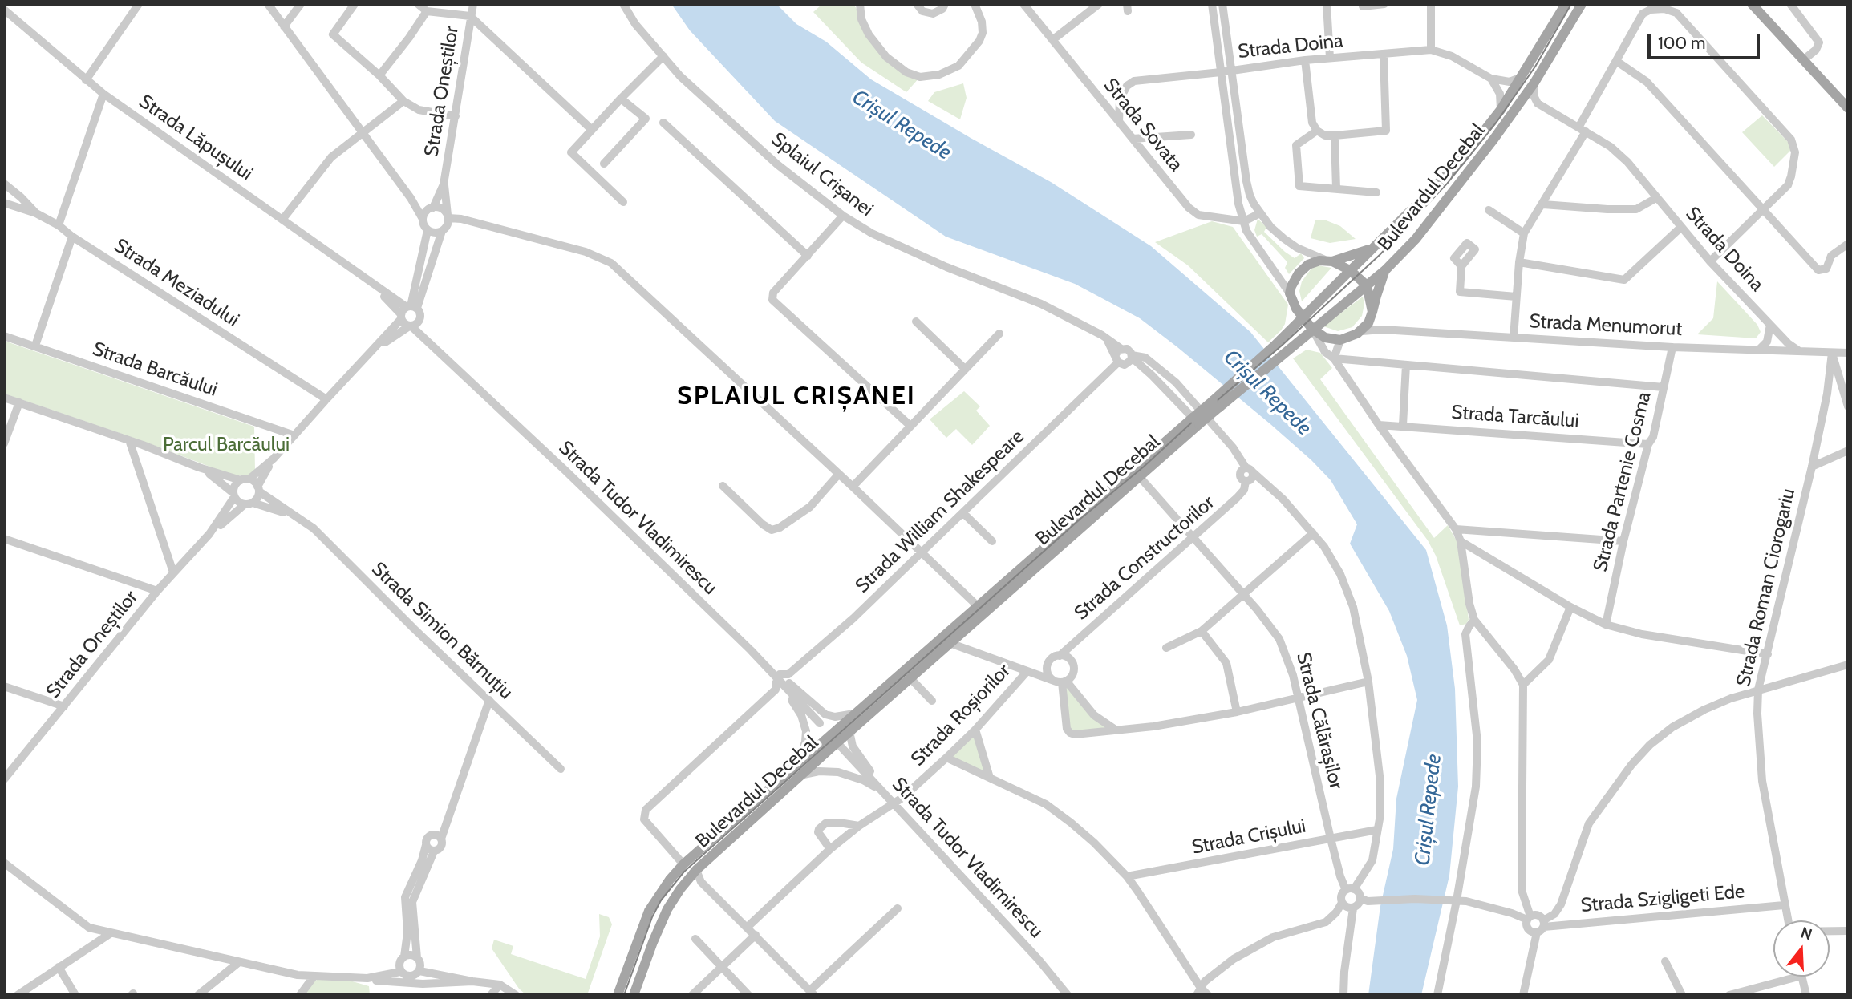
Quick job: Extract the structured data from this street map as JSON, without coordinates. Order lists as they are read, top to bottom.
{
  "streets": {
    "main road": ["Bulevardul Decebal"],
    "street": [
      "Strada Doina",
      "Strada Oneștilor",
      "Strada Sovata",
      "Strada Lăpușului",
      "Splaiul Crișanei",
      "Strada Meziadului",
      "Strada Menumorut",
      "Strada Barcăului",
      "Strada Tarcăului",
      "Strada Partenie Cosma",
      "Strada William Shakespeare",
      "Strada Tudor Vladimirescu",
      "Strada Constructorilor",
      "Strada Roman Ciorogariu",
      "Strada Simion Bărnuțiu",
      "Strada Roșiorilor",
      "Strada Călărașilor",
      "Strada Crișului",
      "Strada Szigligeti Ede"
    ]
  },
  "crossings": [
    ["Strada Doina", "Strada Sovata"],
    ["Strada Doina", "Bulevardul Decebal"],
    ["Strada Doina", "Strada Menumorut"],
    ["Strada Oneștilor", "Strada Simion Bărnuțiu"],
    ["Strada Lăpușului", "Strada Tudor Vladimirescu"],
    ["Splaiul Crișanei", "Bulevardul Decebal"],
    ["Splaiul Crișanei", "Strada William Shakespeare"],
    ["Bulevardul Decebal", "Strada Călărașilor"],
    ["Strada Menumorut", "Strada Partenie Cosma"],
    ["Strada Menumorut", "Strada Roman Ciorogariu"],
    ["Strada Tarcăului", "Strada Partenie Cosma"],
    ["Strada Tudor Vladimirescu", "Strada Roșiorilor"],
    ["Strada Constructorilor", "Strada Călărașilor"],
    ["Strada Roman Ciorogariu", "Strada Szigligeti Ede"],
    ["Strada Călărașilor", "Strada Crișului"]
  ],
  "districts": ["SPLAIUL CRIȘANEI"],
  "water": ["Crișul Repede"],
  "parks": ["Parcul Barcăului"],
  "scale_bar": "100 m",
  "north": "top"
}
